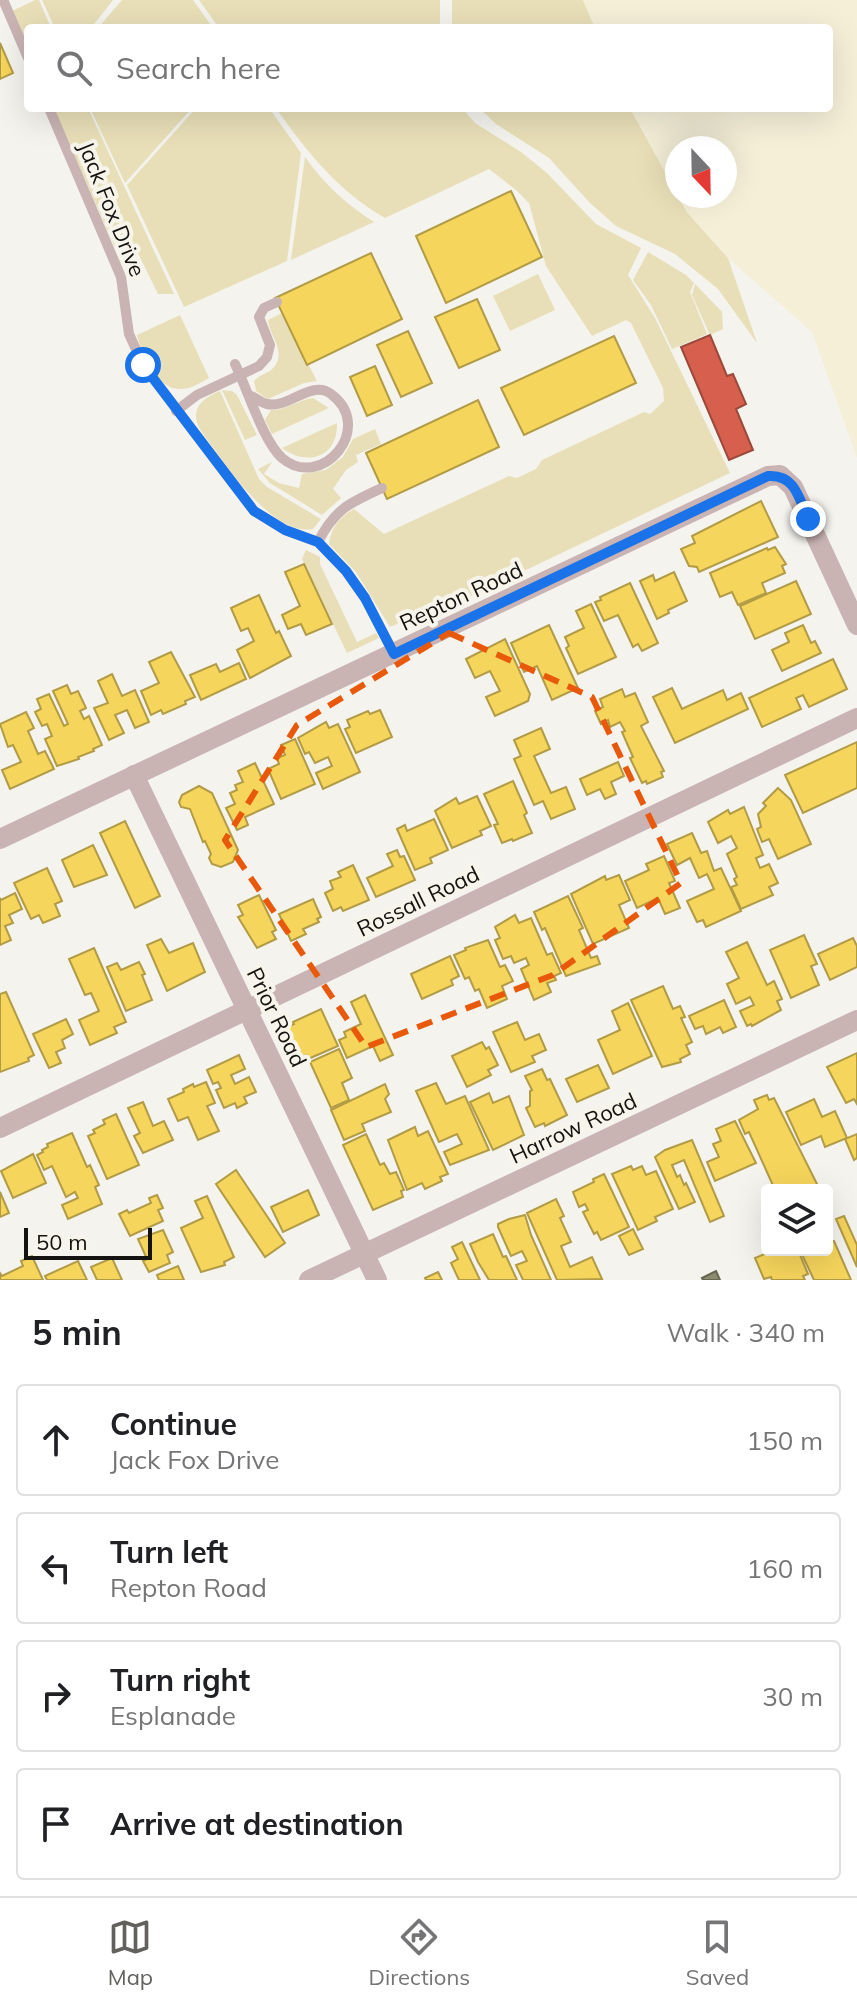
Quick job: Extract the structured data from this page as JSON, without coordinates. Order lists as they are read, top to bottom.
{
  "streets": {
    "street": [
      "Repton Road",
      "Rossall Road",
      "Prior Road",
      "Harrow Road"
    ],
    "lane": ["Jack Fox Drive"]
  },
  "crossings": [
    ["Jack Fox Drive", "Repton Road"],
    ["Repton Road", "Prior Road"],
    ["Rossall Road", "Prior Road"],
    ["Prior Road", "Harrow Road"]
  ],
  "scale_bar": "50 m",
  "north": "bottom",
  "page": {
    "search": "Search here",
    "scale": "50 m",
    "heading": ["5 min", "Walk · 340 m"],
    "list": [
      ["Continue", "Jack Fox Drive", "150 m"],
      ["Turn left", "Repton Road", "160 m"],
      ["Turn right", "Esplanade", "30 m"],
      "Arrive at destination"
    ],
    "nav": ["Map", "Directions", "Saved"]
  }
}
